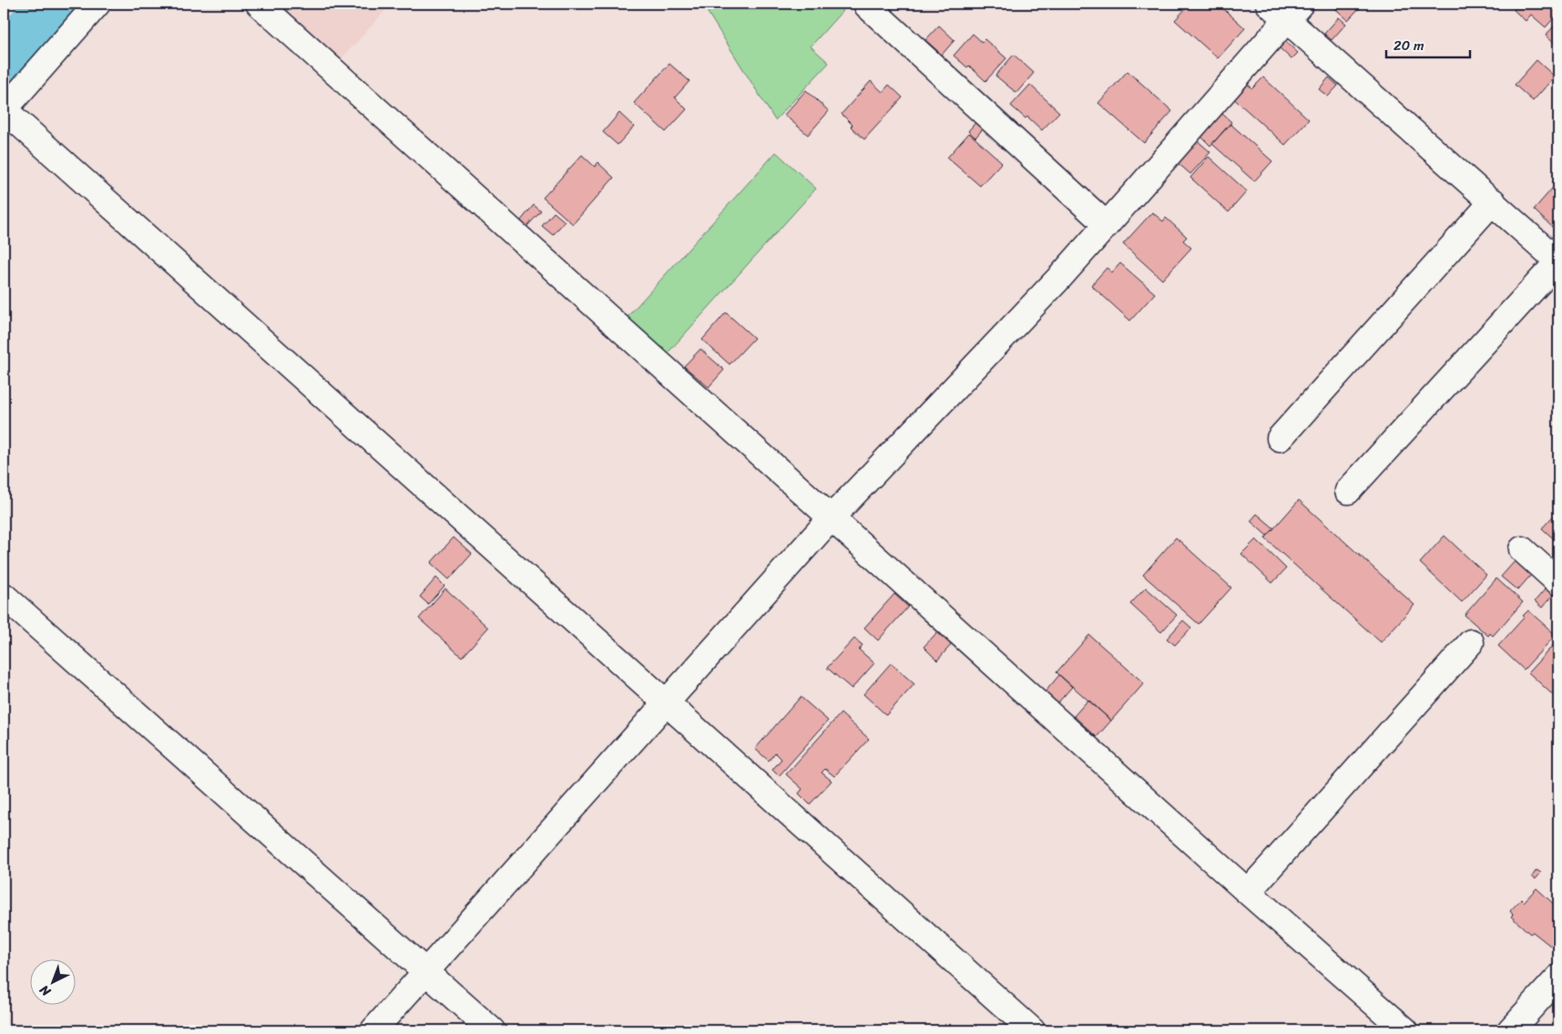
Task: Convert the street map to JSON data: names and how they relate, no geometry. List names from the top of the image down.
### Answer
{
  "scale_bar": "20 m",
  "north": "bottom left"
}
